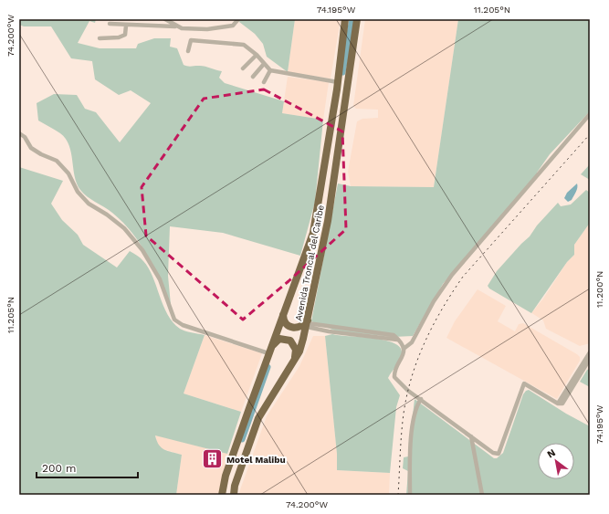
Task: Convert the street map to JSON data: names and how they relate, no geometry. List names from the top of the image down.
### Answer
{
  "streets": {
    "highway": ["Avenida Troncal del Caribe"]
  },
  "places": {
    "building": ["Motel Malibu"]
  },
  "scale_bar": "200 m",
  "north": "top left",
  "coordinates": [
    "74.195°W",
    "11.205°N",
    "74.200°W",
    "11.200°N"
  ]
}
